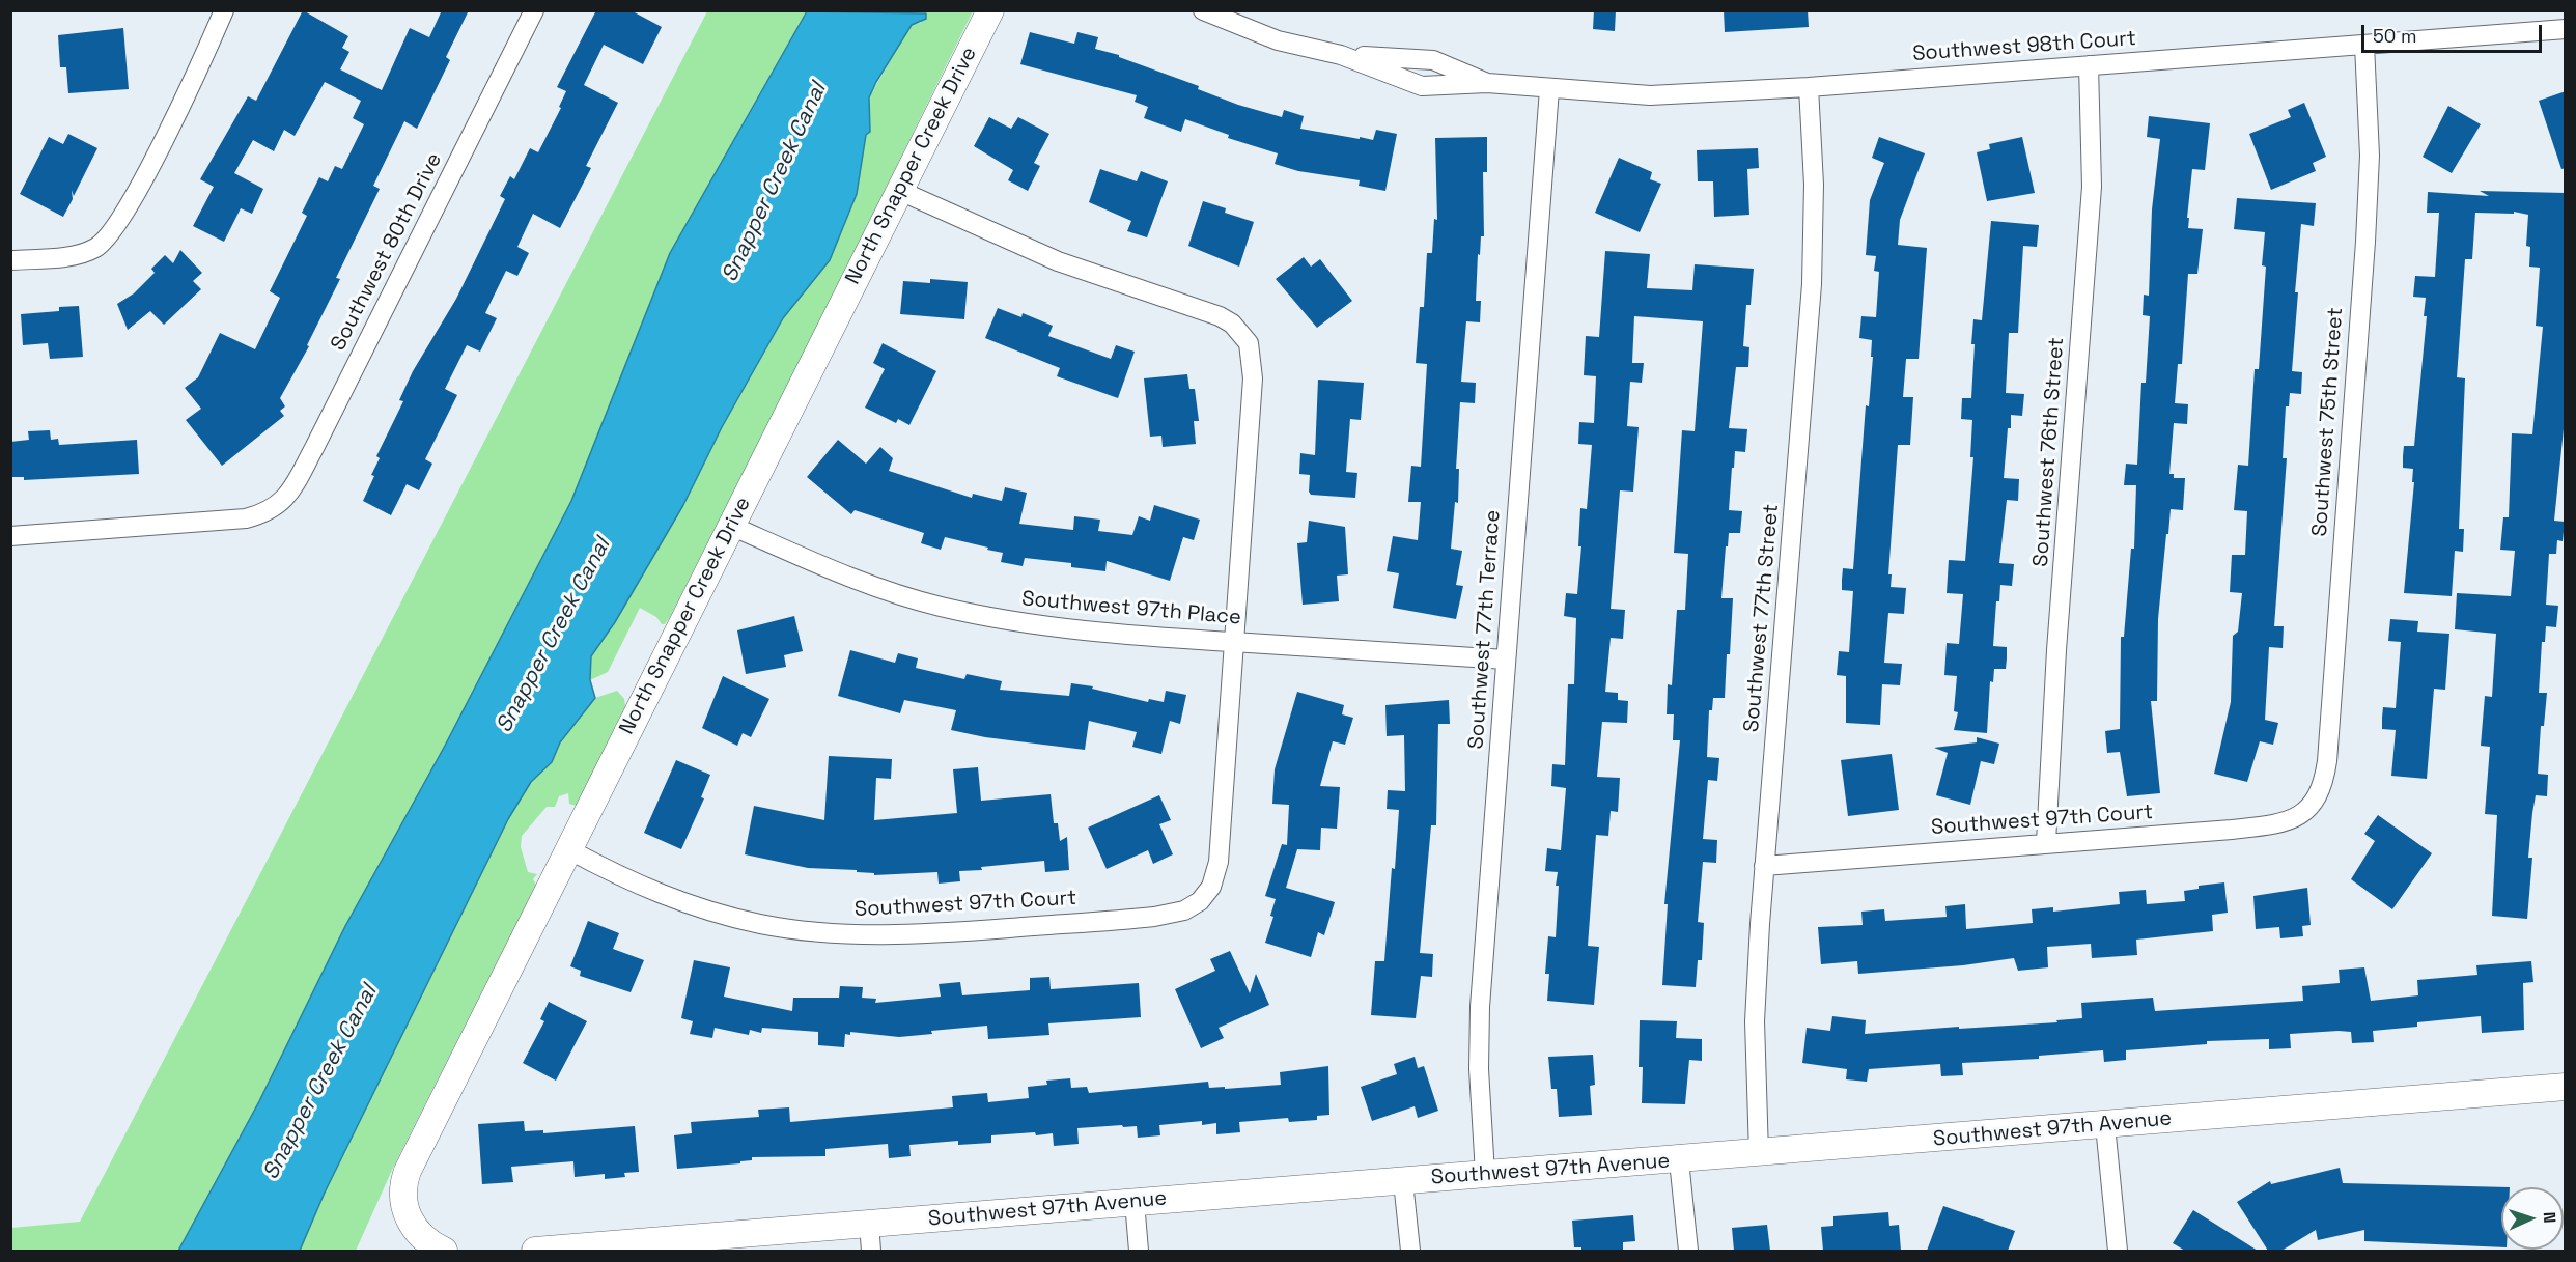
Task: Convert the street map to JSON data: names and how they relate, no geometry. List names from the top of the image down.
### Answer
{
  "streets": {
    "street": [
      "Southwest 98th Court",
      "North Snapper Creek Drive",
      "Southwest 80th Drive",
      "Southwest 75th Street",
      "Southwest 76th Street",
      "Southwest 97th Place",
      "Southwest 77th Street",
      "Southwest 77th Terrace",
      "Southwest 97th Court",
      "Southwest 97th Avenue"
    ]
  },
  "crossings": [
    ["Southwest 98th Court", "Southwest 75th Street"],
    ["Southwest 98th Court", "Southwest 76th Street"],
    ["Southwest 98th Court", "Southwest 77th Street"],
    ["Southwest 98th Court", "Southwest 77th Terrace"],
    ["North Snapper Creek Drive", "Southwest 97th Place"],
    ["North Snapper Creek Drive", "Southwest 97th Court"],
    ["Southwest 75th Street", "Southwest 97th Court"],
    ["Southwest 76th Street", "Southwest 97th Court"],
    ["Southwest 97th Place", "Southwest 77th Terrace"],
    ["Southwest 97th Place", "Southwest 97th Court"],
    ["Southwest 77th Street", "Southwest 97th Court"],
    ["Southwest 77th Street", "Southwest 97th Avenue"],
    ["Southwest 77th Terrace", "Southwest 97th Avenue"]
  ],
  "water": ["Snapper Creek Canal"],
  "scale_bar": "50 m",
  "north": "right"
}
